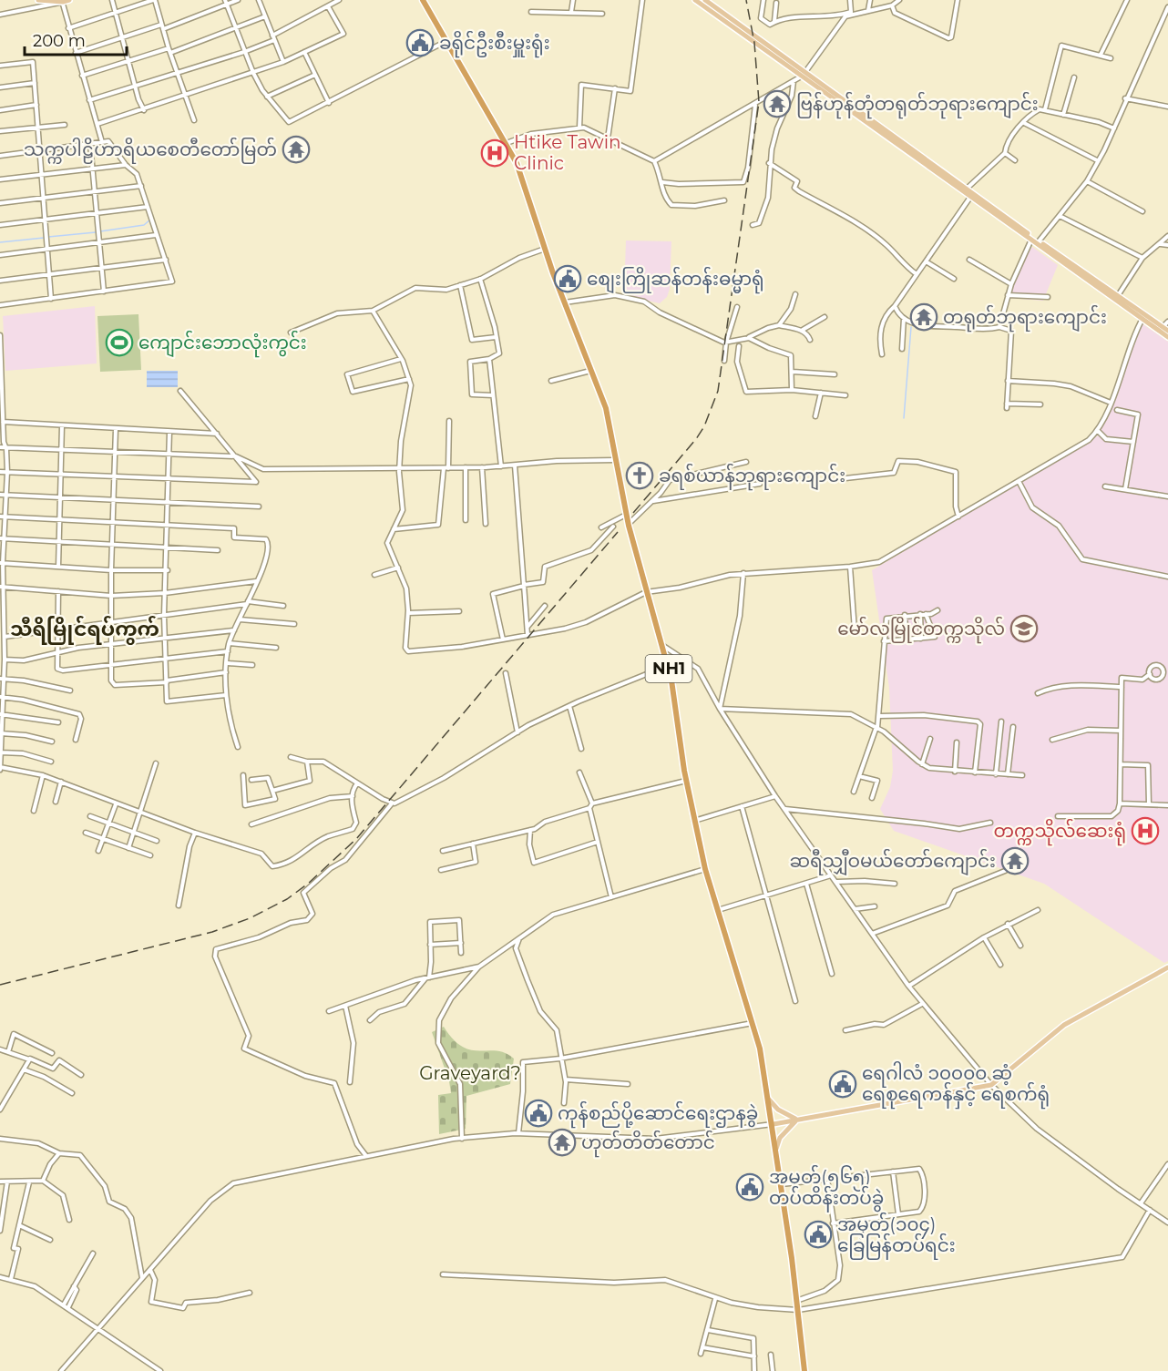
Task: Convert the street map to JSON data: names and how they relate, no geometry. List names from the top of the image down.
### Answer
{
  "streets": {
    "highway": ["NH1"]
  },
  "districts": ["သီရိမြိုင်ရပ်ကွက်"],
  "parks": ["Graveyard?"],
  "places": {
    "public building": [
      "ခရိုင်ဦးစီးမှူးရုံး",
      "စျေးကြိုဆန်တန်းဓမ္မာရုံ",
      "ရေဂါလံ ၁၀၀၀၀ ဆံ့ ရေစုရေကန်နှင့် ရေစက်ရုံ",
      "ကုန်စည်ပို့ဆောင်ရေးဌာနခွဲ",
      "အမှတ်(၅၆၅) တပ်ထိန်းတပ်ခွဲ",
      "အမှတ်(၁၀၄) ခြေမြန်တပ်ရင်း"
    ],
    "temple": [
      "ဗြန်ဟုန်တုံတရုတ်ဘုရားကျောင်း",
      "သက္ကပါဠိဟာရိယစေတီတော်မြတ်",
      "တရုတ်ဘုရားကျောင်း",
      "ဆရီသျှီဝမယ်တော်ကျောင်း",
      "ဟုတ်တိတ်တောင်"
    ],
    "hospital": ["Htike Tawin Clinic", "တက္ကသိုလ်ဆေးရုံ"],
    "sports": ["ကျောင်းဘောလုံးကွင်း"],
    "church": ["ခရစ်ယာန်ဘုရားကျောင်း"],
    "school or university": ["မော်လမြိုင်တက္ကသိုလ်"]
  },
  "scale_bar": "200 m"
}
